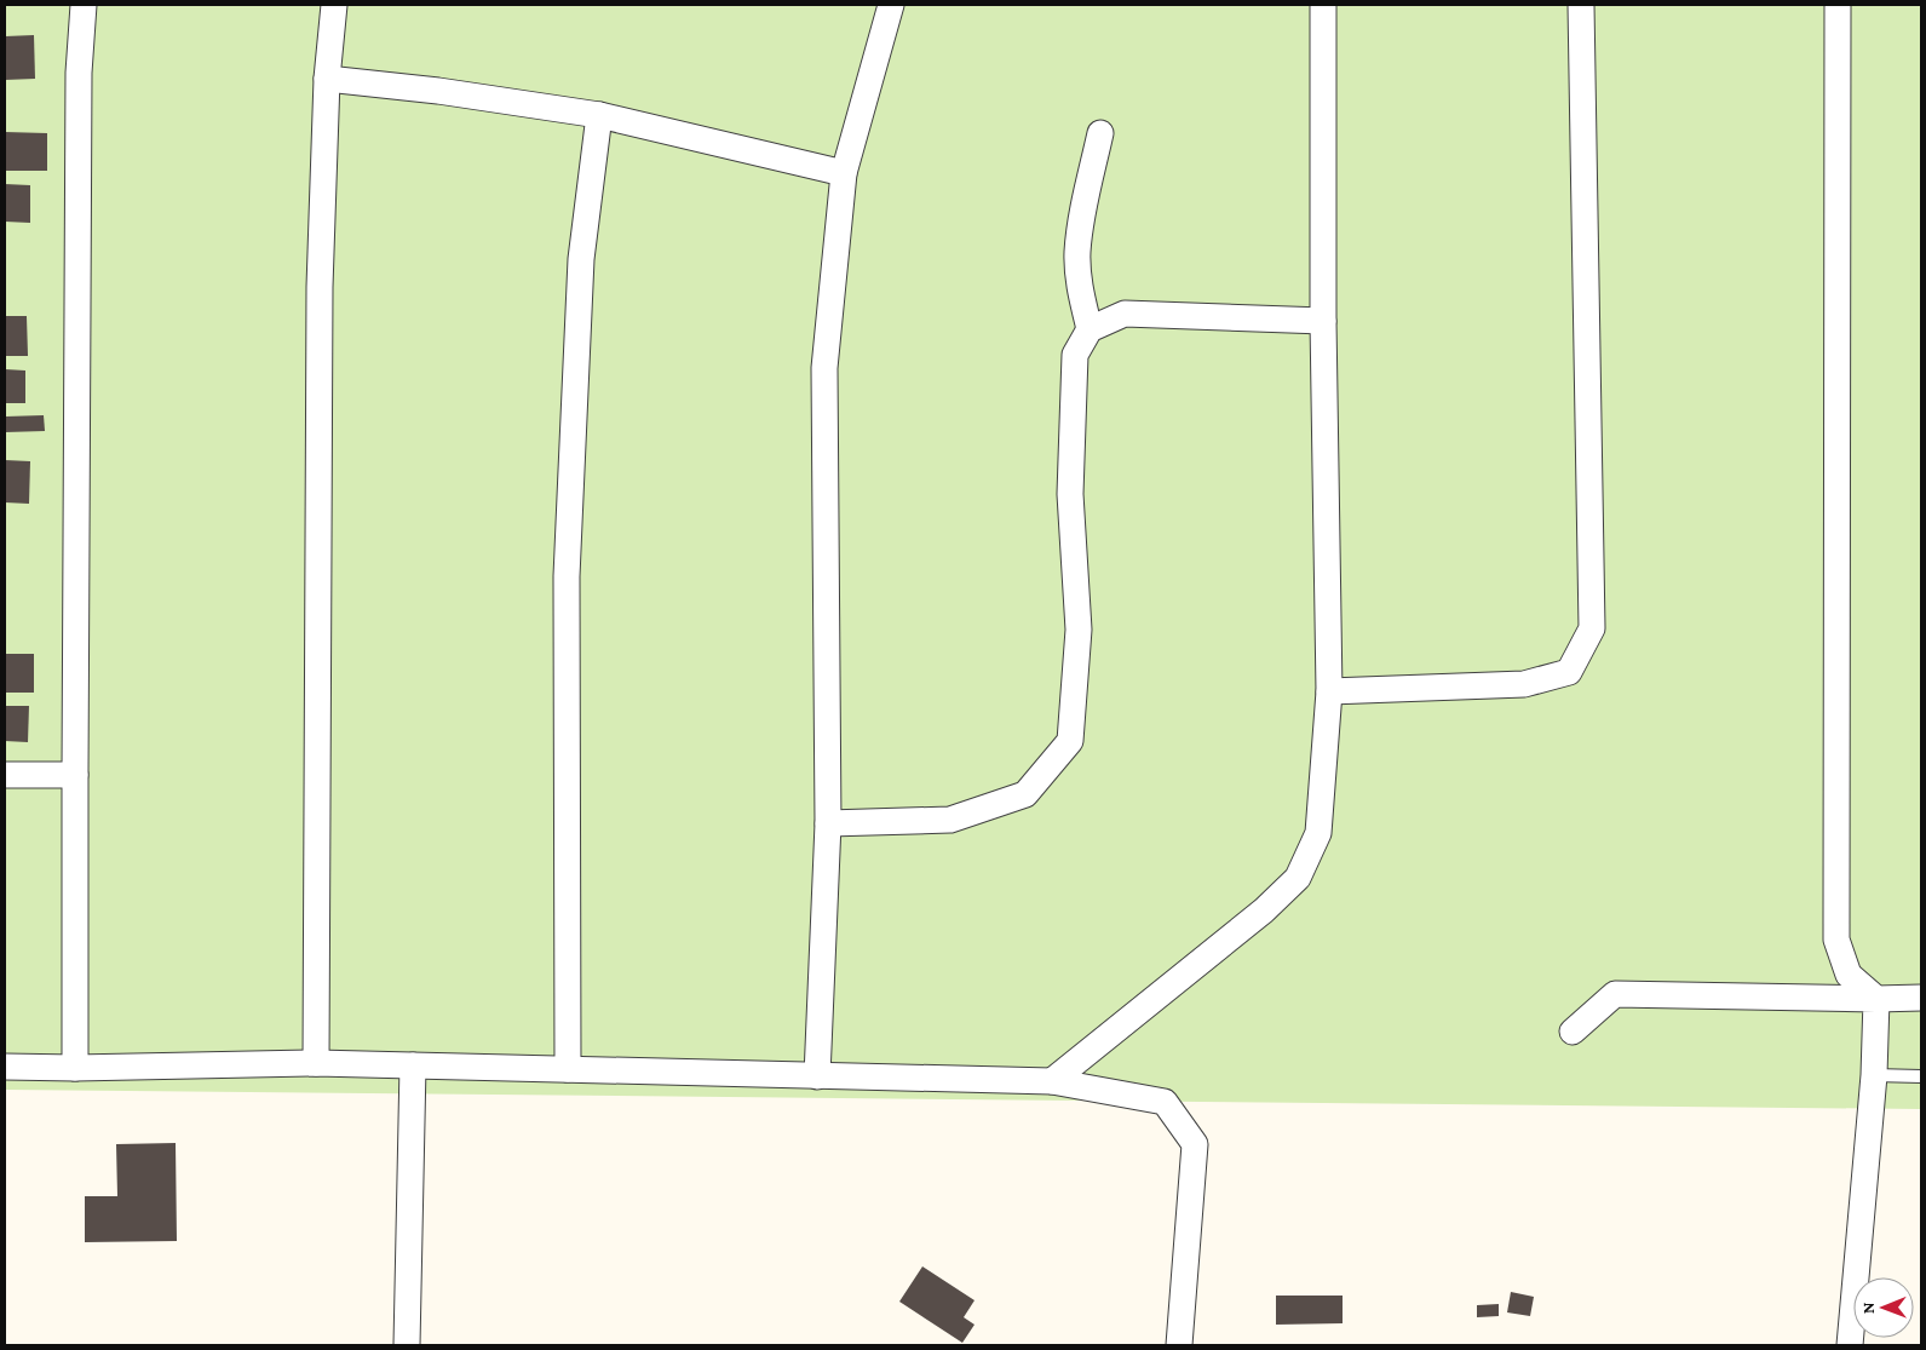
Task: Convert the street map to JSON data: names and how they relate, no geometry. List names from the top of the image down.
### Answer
{
  "north": "left"
}
